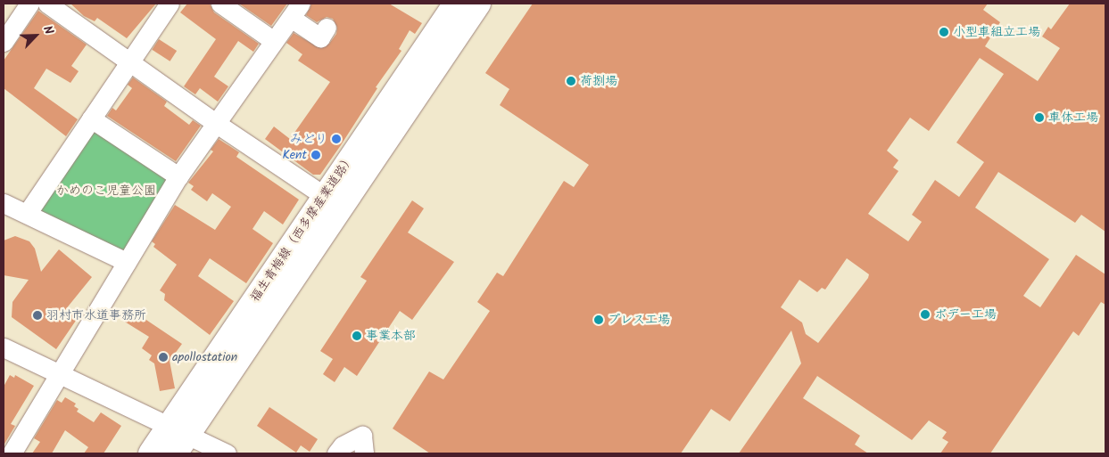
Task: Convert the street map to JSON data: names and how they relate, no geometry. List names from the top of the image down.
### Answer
{
  "streets": {
    "main road": ["福生青梅線（西多摩産業道路）"]
  },
  "parks": ["かめのこ児童公園"],
  "places": [
    "小型車組立工場",
    "荷捌場",
    "車体工場",
    "みどり",
    "Kent",
    "ボデー工場",
    "羽村市水道事務所",
    "プレス工場",
    "事業本部",
    "apollostation"
  ],
  "north": "top right"
}
